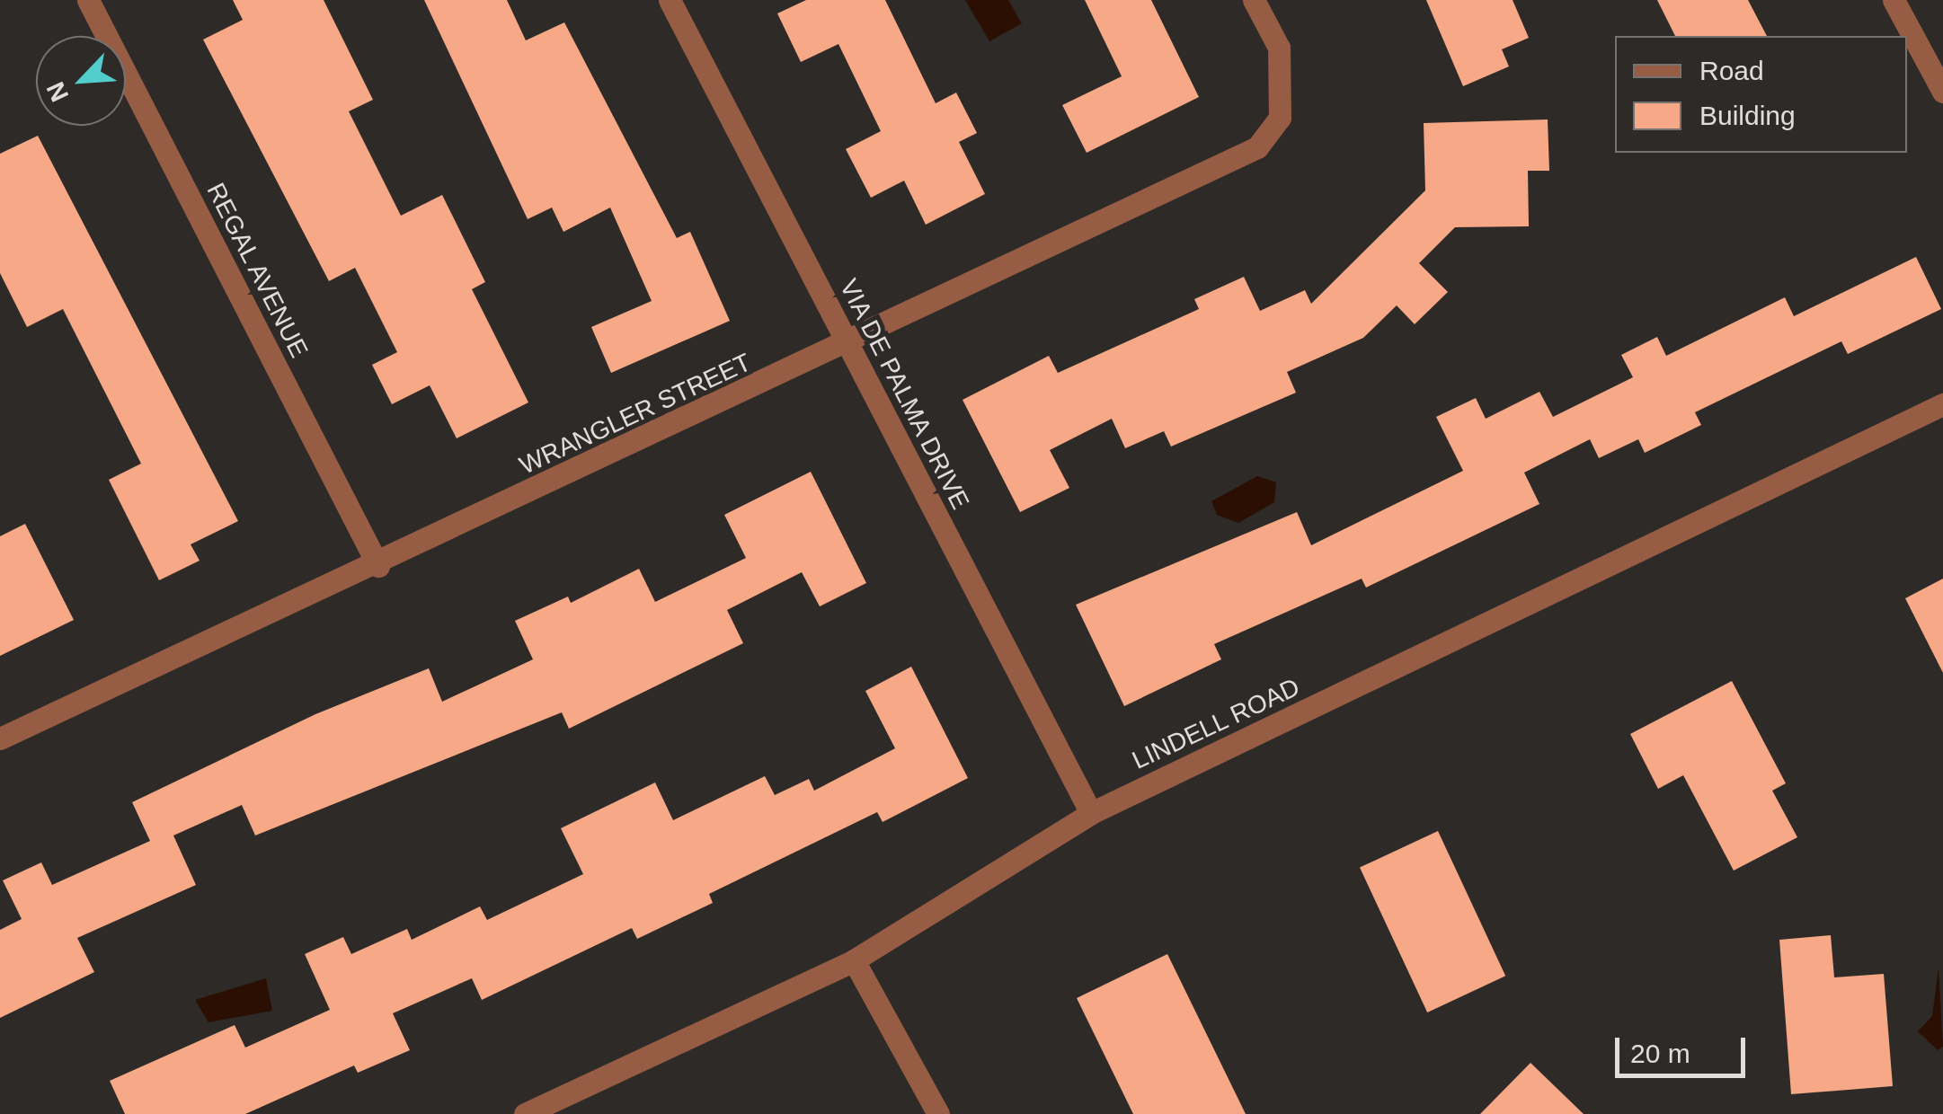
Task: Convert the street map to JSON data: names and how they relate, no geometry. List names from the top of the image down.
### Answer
{
  "streets": {
    "street": [
      "REGAL AVENUE",
      "VIA DE PALMA DRIVE",
      "WRANGLER STREET",
      "LINDELL ROAD"
    ]
  },
  "crossings": [
    ["REGAL AVENUE", "WRANGLER STREET"],
    ["VIA DE PALMA DRIVE", "WRANGLER STREET"],
    ["VIA DE PALMA DRIVE", "LINDELL ROAD"]
  ],
  "legend": ["Road", "Building"],
  "scale_bar": "20 m",
  "north": "bottom left"
}
